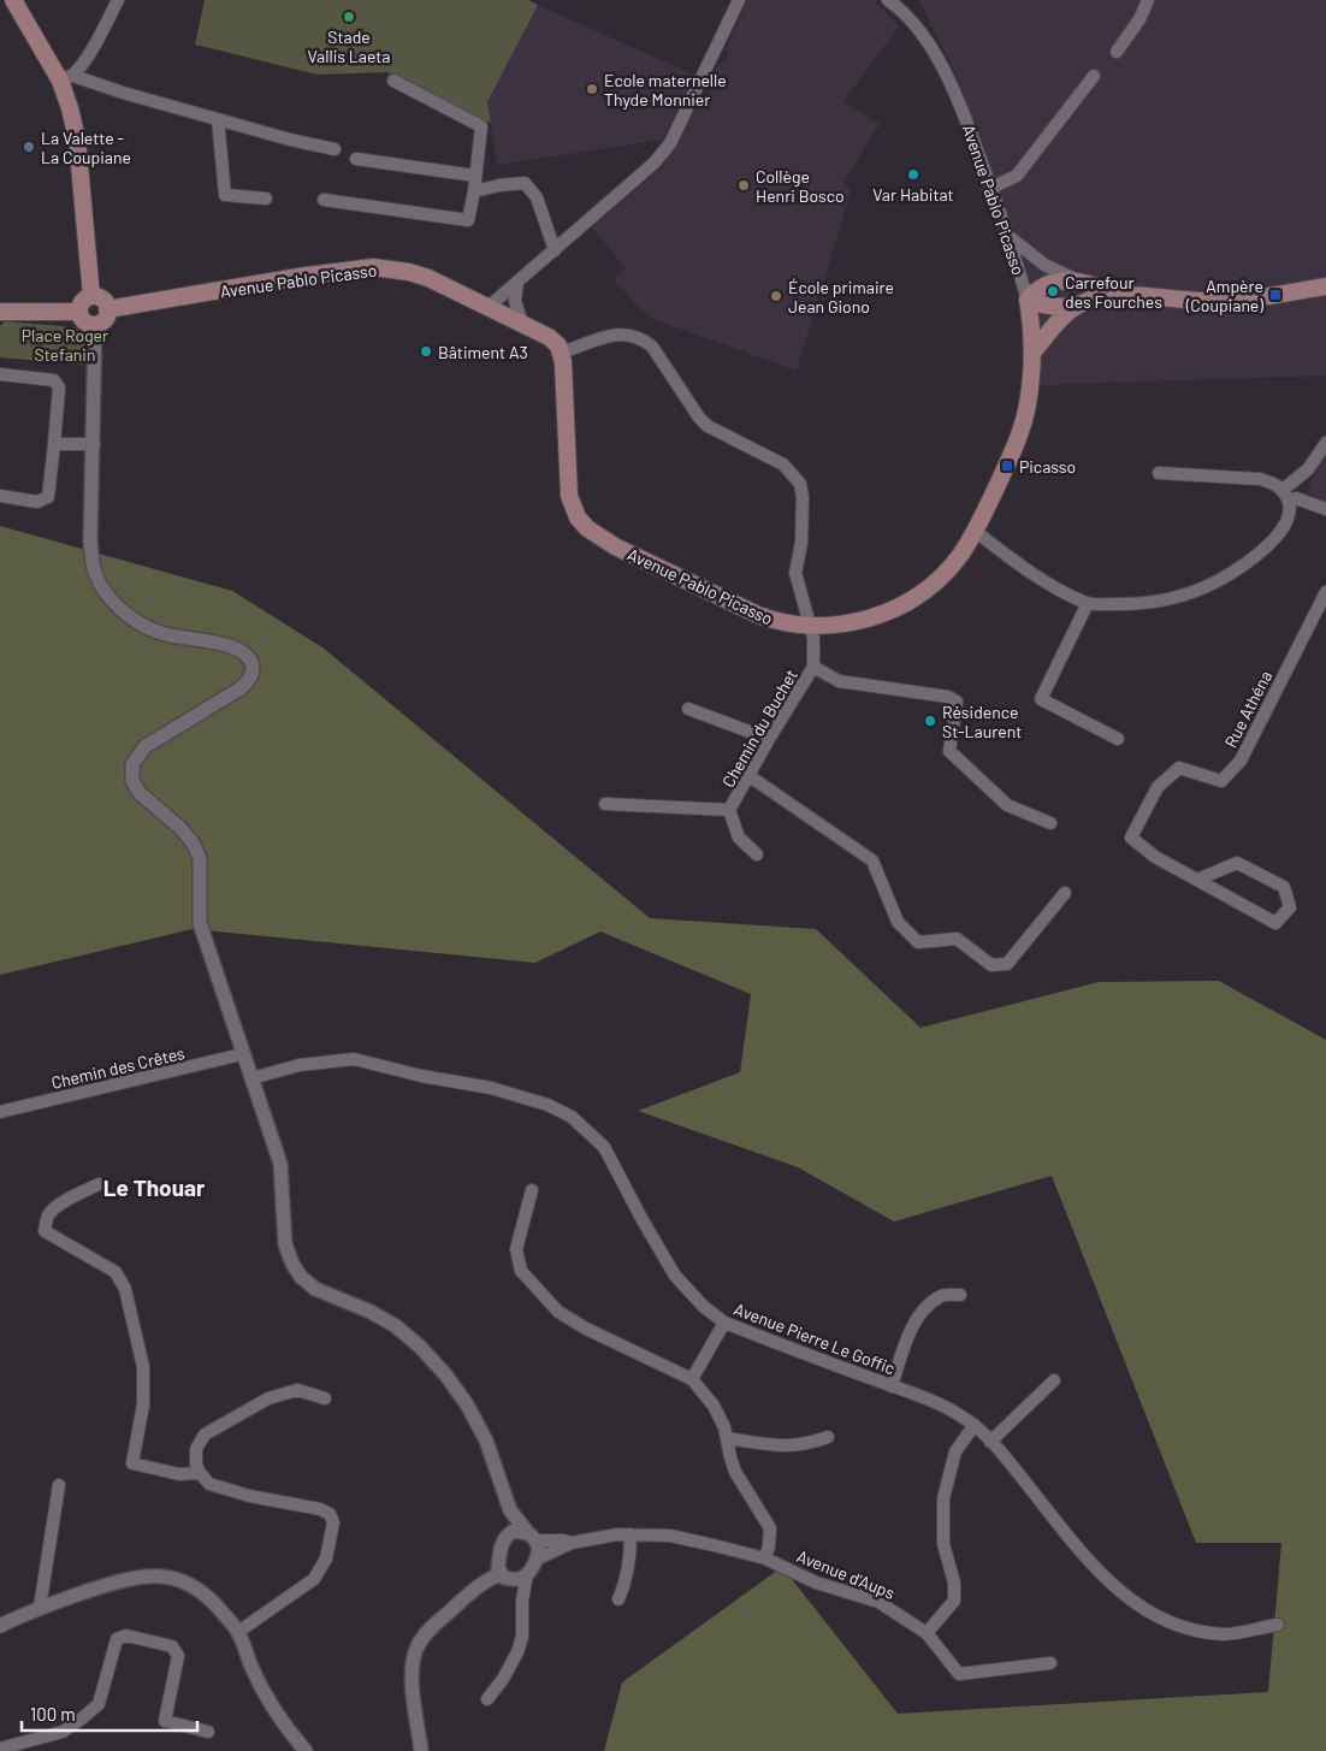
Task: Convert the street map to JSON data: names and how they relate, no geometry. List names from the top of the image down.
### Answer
{
  "streets": {
    "main road": ["Avenue Pablo Picasso"],
    "street": [
      "Rue Athéna",
      "Chemin du Buchet",
      "Chemin des Crêtes",
      "Avenue Pierre Le Goffic",
      "Avenue d'Aups"
    ]
  },
  "crossings": [
    ["Avenue Pablo Picasso", "Chemin du Buchet"]
  ],
  "districts": ["Le Thouar"],
  "parks": ["Place Roger Stefanin"],
  "places": {
    "other": [
      "Stade Vallis Laeta",
      "Ecole maternelle Thyde Monnier",
      "La Valette - La Coupiane",
      "Var Habitat",
      "Collège Henri Bosco",
      "Carrefour des Fourches",
      "École primaire Jean Giono",
      "Bâtiment A3",
      "Résidence St-Laurent"
    ],
    "transit": ["Ampère (Coupiane)", "Picasso"]
  },
  "scale_bar": "100 m"
}
